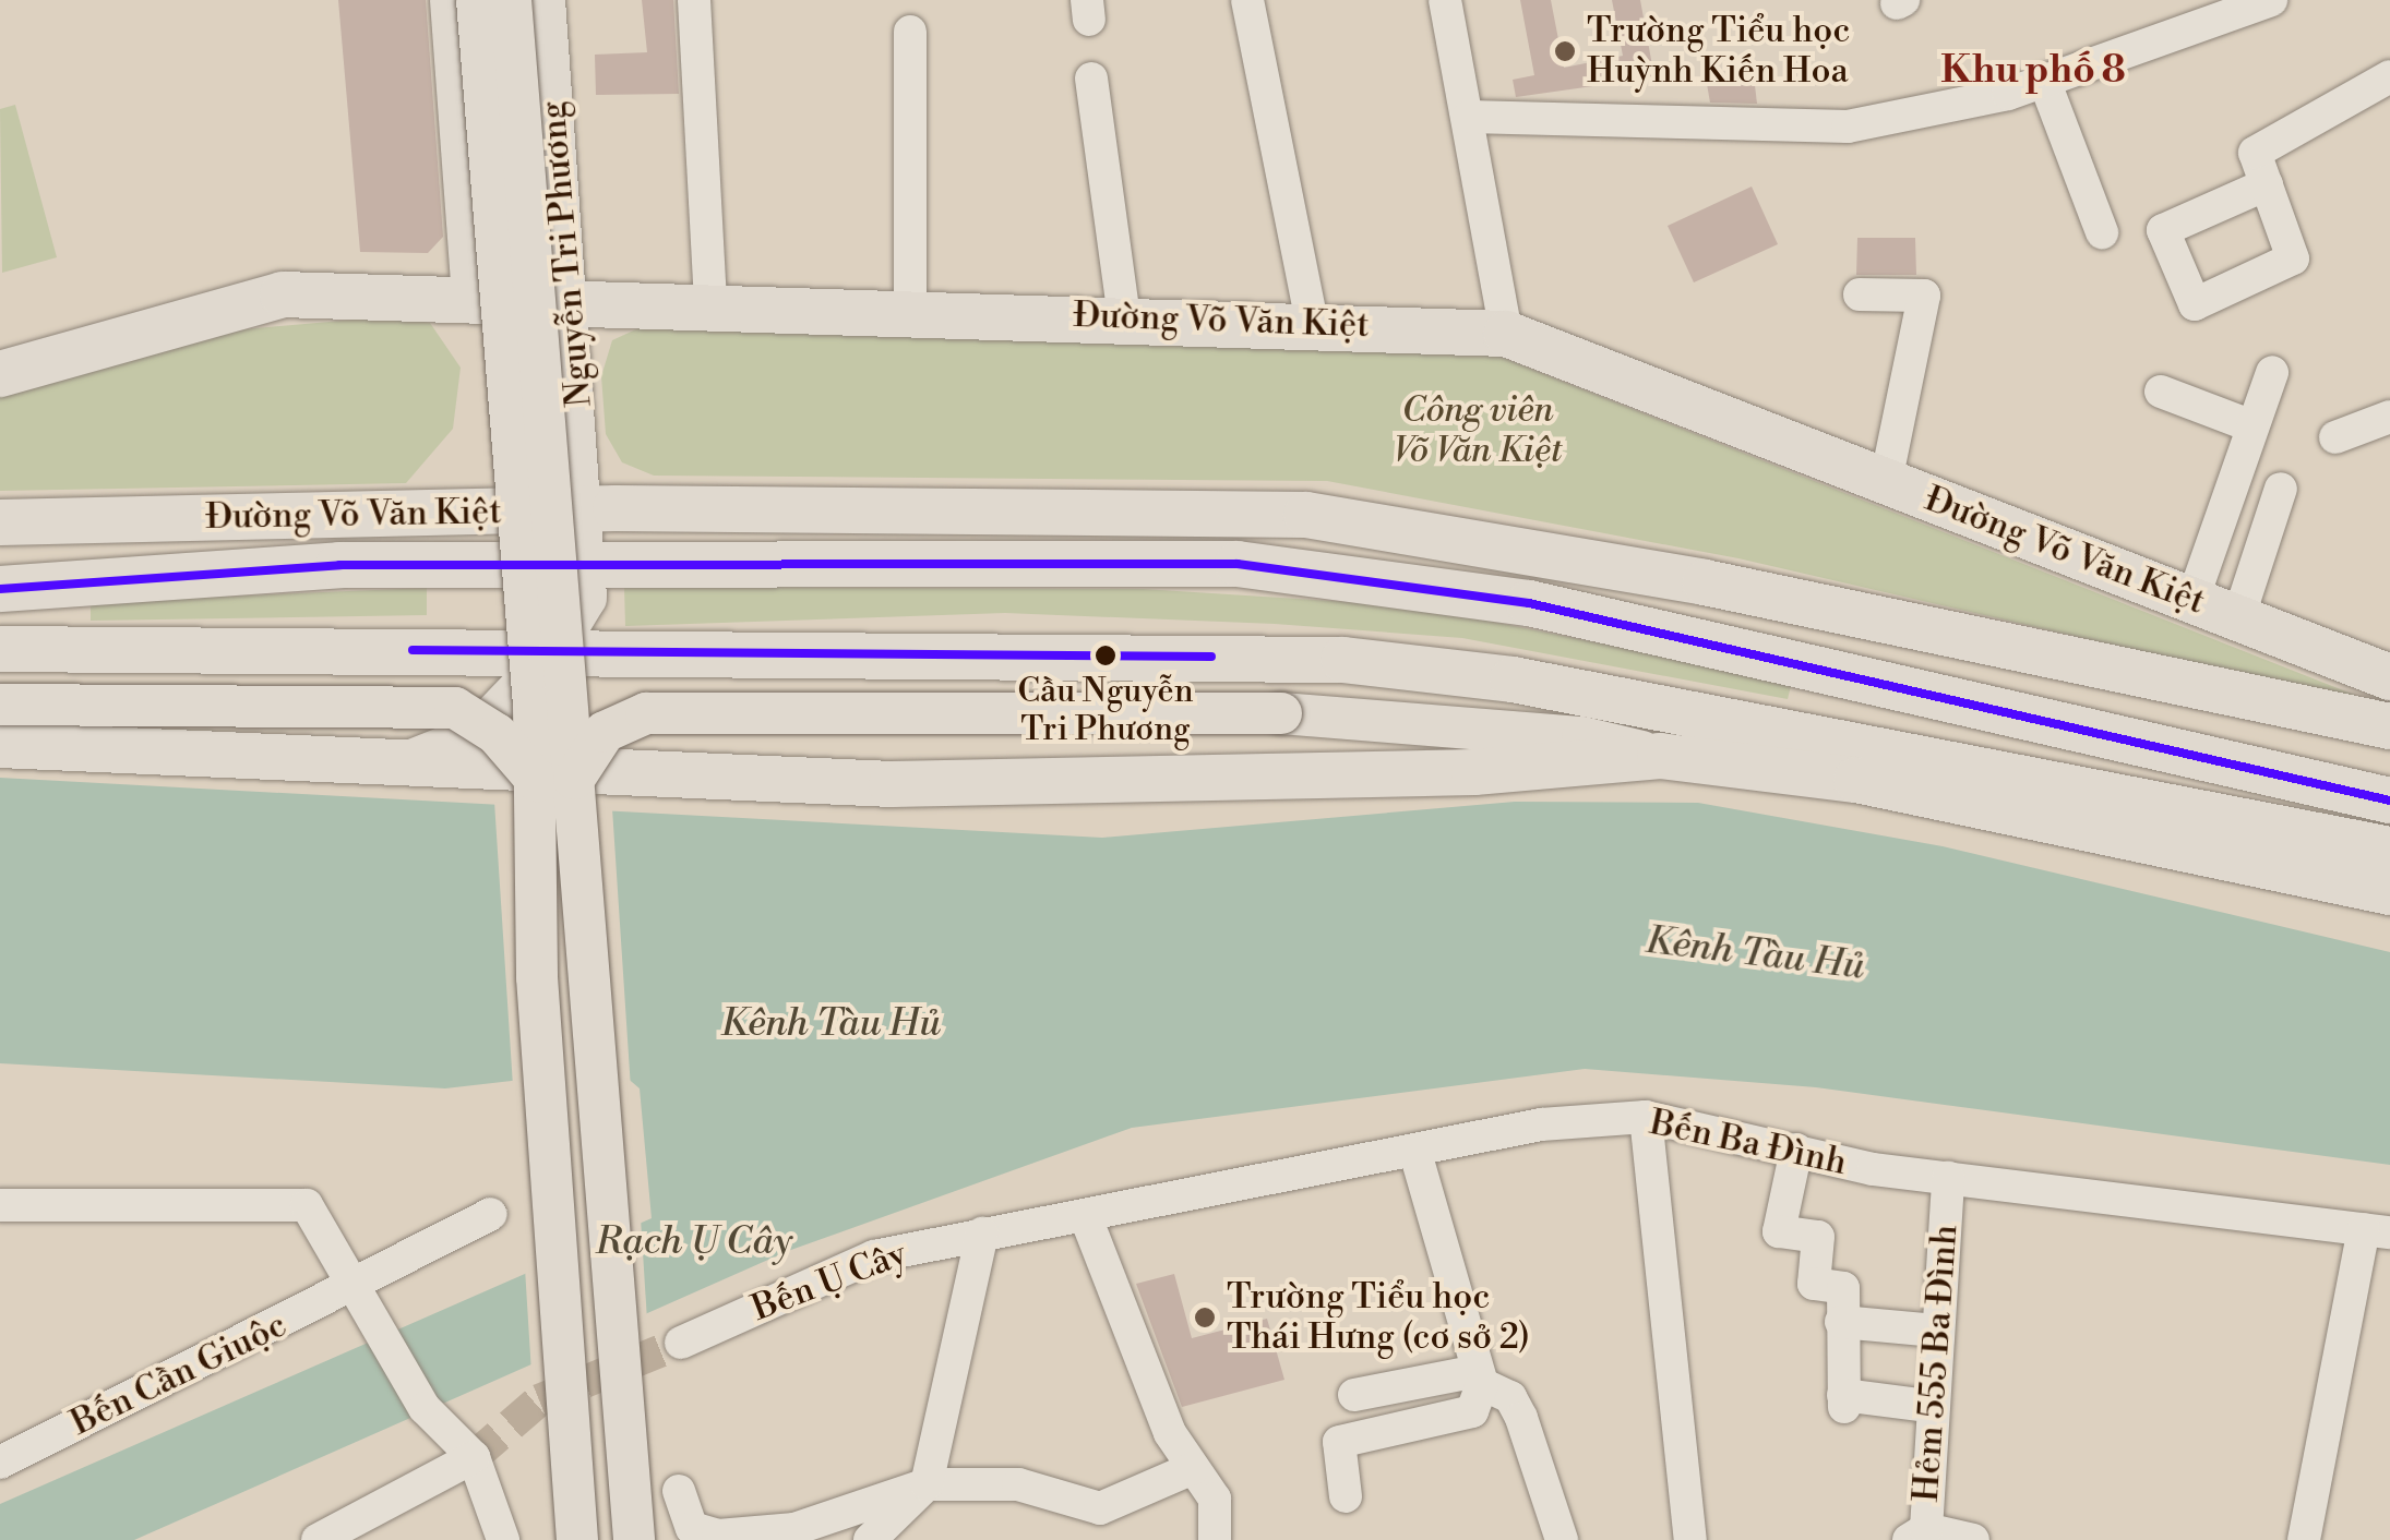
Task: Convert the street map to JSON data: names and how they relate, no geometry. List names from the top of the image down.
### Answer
{
  "streets": {
    "highway": ["Đường Võ Văn Kiệt"],
    "main road": ["Nguyễn Tri Phương"],
    "street": [
      "Bến Ba Đình",
      "Bến Ụ Cây",
      "Hẻm 555 Ba Đình",
      "Bến Cần Giuộc"
    ]
  },
  "crossings": [
    ["Nguyễn Tri Phương", "Đường Võ Văn Kiệt"],
    ["Bến Ba Đình", "Bến Ụ Cây"],
    ["Bến Ba Đình", "Hẻm 555 Ba Đình"]
  ],
  "districts": ["Khu phố 8"],
  "water": ["Kênh Tàu Hủ", "Rạch Ụ Cây"],
  "parks": ["Công viên Võ Văn Kiệt"],
  "places": ["Trường Tiểu học Huỳnh Kiến Hoa", "Cầu Nguyễn Tri Phương", "Trường Tiểu học Thái Hưng (cơ sở 2)"]
}
